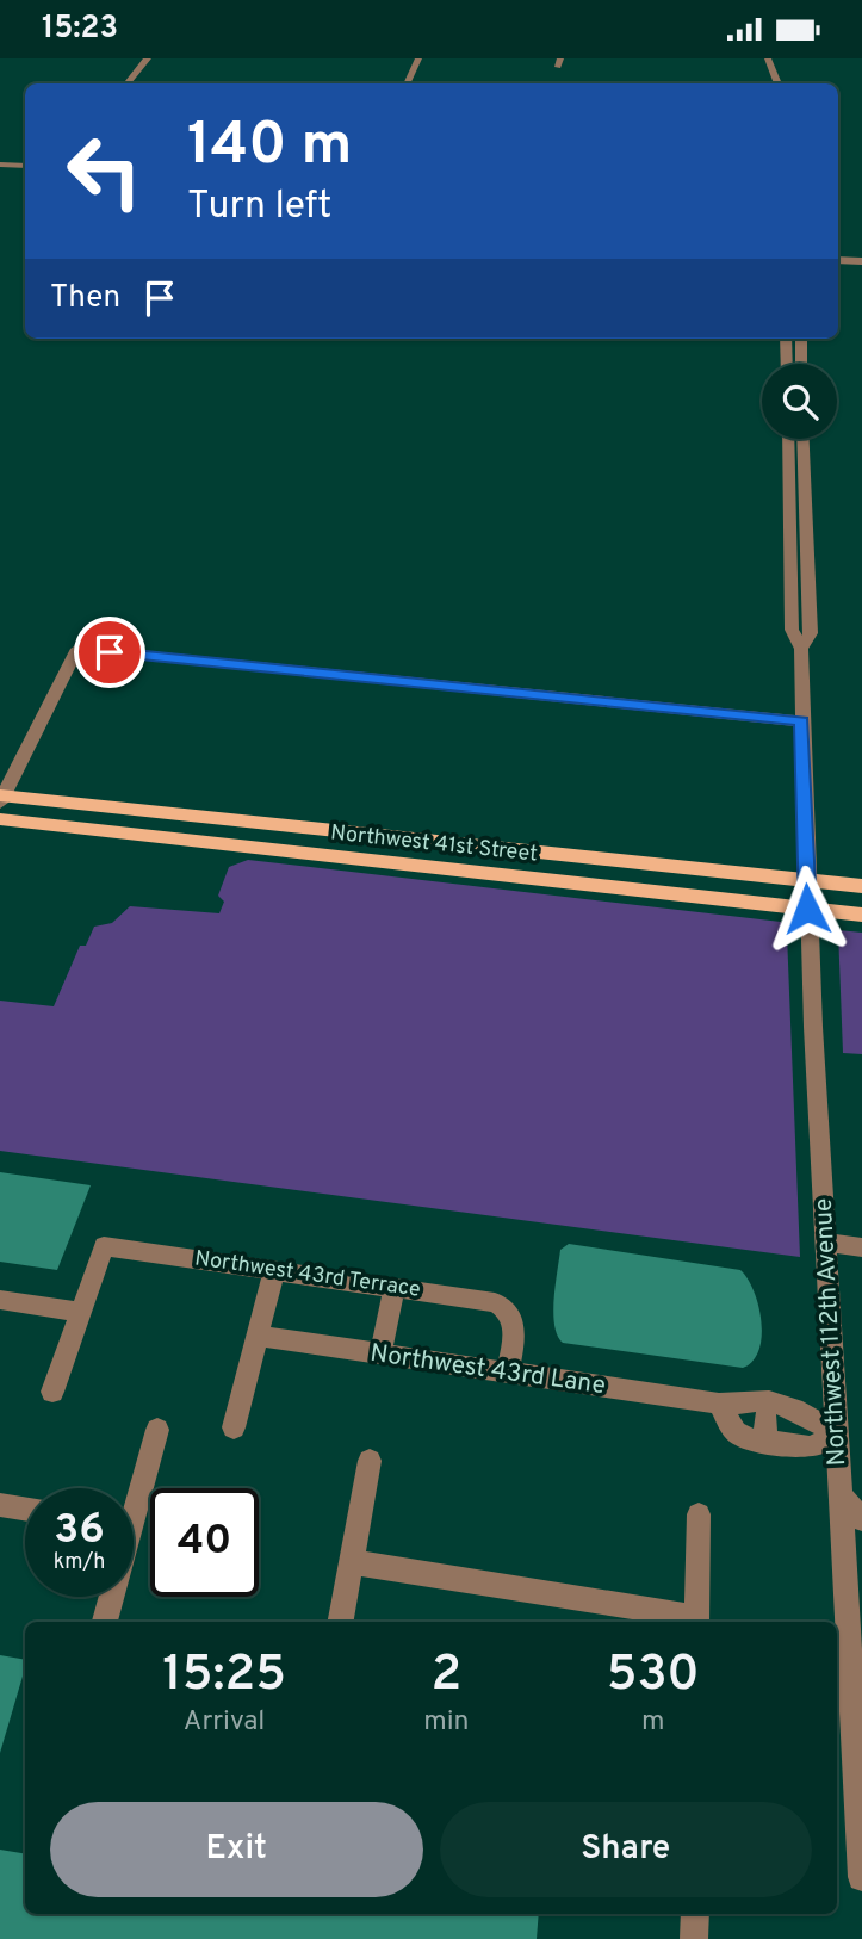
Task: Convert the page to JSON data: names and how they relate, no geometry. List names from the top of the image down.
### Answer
{
  "streets": {
    "main road": ["Northwest 41st Street"],
    "street": ["Northwest 43rd Terrace", "Northwest 112th Avenue", "Northwest 43rd Lane"]
  },
  "crossings": [
    ["Northwest 41st Street", "Northwest 112th Avenue"],
    ["Northwest 43rd Terrace", "Northwest 43rd Lane"],
    ["Northwest 112th Avenue", "Northwest 43rd Lane"]
  ],
  "page": {
    "status": "15:23",
    "turn": ["140 m", "Turn left"],
    "then": "Then",
    "speed": "36 km/h",
    "limit": "40",
    "eta": [
      "15:25",
      "Arrival",
      "2",
      "min",
      "530",
      "m"
    ],
    "buttons": ["Exit", "Share"]
  }
}
